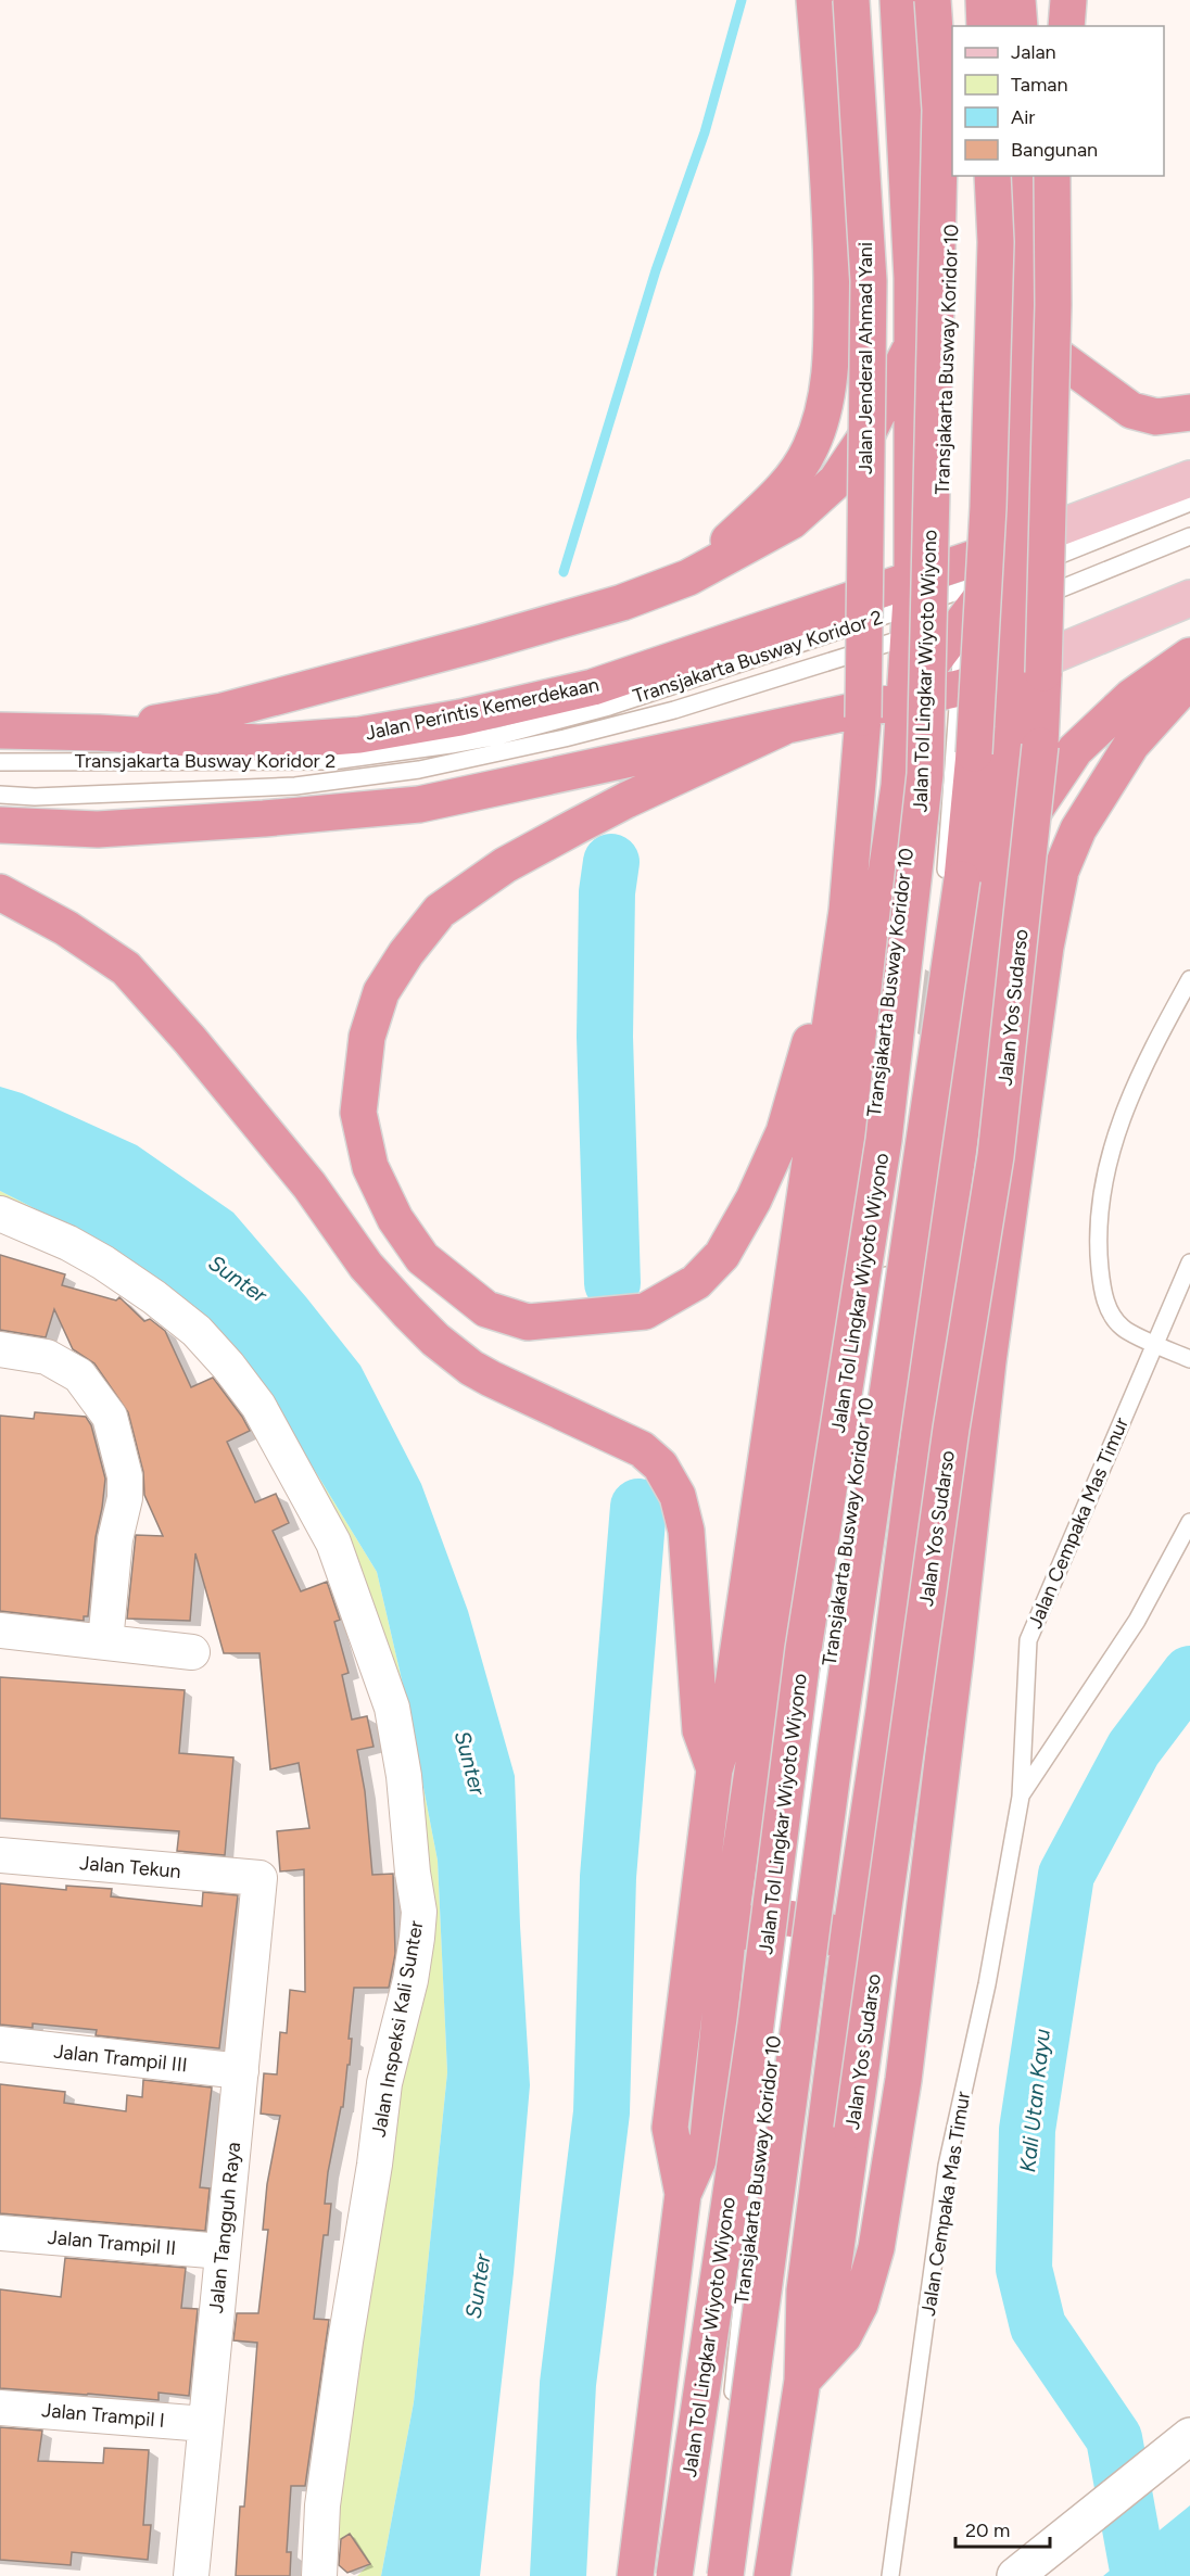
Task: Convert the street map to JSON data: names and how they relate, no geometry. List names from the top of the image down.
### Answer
{
  "streets": {
    "highway": [
      "Jalan Jenderal Ahmad Yani",
      "Jalan Tol Lingkar Wiyoto Wiyono",
      "Jalan Perintis Kemerdekaan",
      "Jalan Yos Sudarso"
    ],
    "street": [
      "Jalan Tekun",
      "Jalan Inspeksi Kali Sunter",
      "Jalan Trampil III",
      "Jalan Tangguh Raya",
      "Jalan Trampil II",
      "Jalan Trampil I"
    ],
    "lane": ["Transjakarta Busway Koridor 10", "Transjakarta Busway Koridor 2", "Jalan Cempaka Mas Timur"]
  },
  "crossings": [
    ["Transjakarta Busway Koridor 10", "Transjakarta Busway Koridor 2"],
    ["Transjakarta Busway Koridor 10", "Jalan Perintis Kemerdekaan"],
    ["Transjakarta Busway Koridor 2", "Jalan Perintis Kemerdekaan"],
    ["Jalan Tekun", "Jalan Tangguh Raya"],
    ["Jalan Trampil III", "Jalan Tangguh Raya"],
    ["Jalan Tangguh Raya", "Jalan Trampil II"],
    ["Jalan Tangguh Raya", "Jalan Trampil I"]
  ],
  "water": ["Sunter", "Kali Utan Kayu"],
  "legend": [
    "Jalan",
    "Taman",
    "Air",
    "Bangunan"
  ],
  "scale_bar": "20 m"
}
